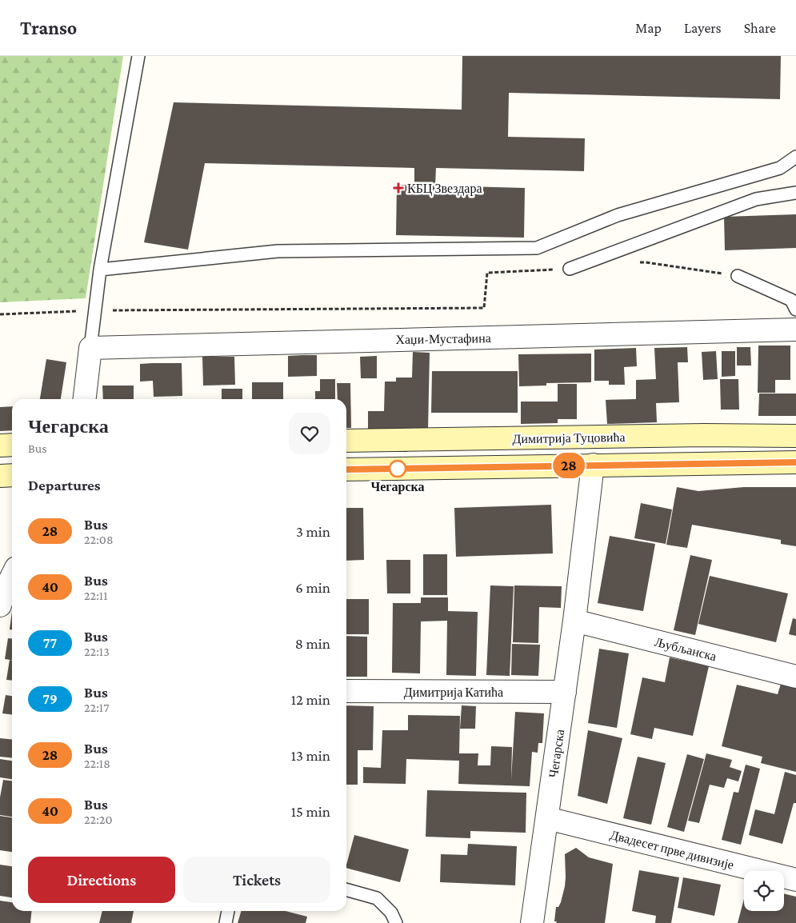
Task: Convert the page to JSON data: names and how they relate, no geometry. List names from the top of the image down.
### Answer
{
  "streets": {
    "main road": ["Димитрија Туцовића"],
    "street": [
      "Хаџи-Мустафина",
      "Љубљанска",
      "Димитрија Катића",
      "Чегарска",
      "Двадесет прве дивизије"
    ]
  },
  "crossings": [
    ["Љубљанска", "Чегарска"],
    ["Димитрија Катића", "Чегарска"],
    ["Чегарска", "Двадесет прве дивизије"]
  ],
  "places": {
    "health": ["КБЦ Звездара"],
    "other": ["Чегарска"]
  },
  "lines": ["bus line 28"],
  "page": {
    "header": "Transo",
    "nav": ["Map", "Layers", "Share"],
    "on_map": "28",
    "heading": [
      ["Чегарска", "Bus"],
      "Departures"
    ],
    "list": [
      {
        "mark": "28",
        "name": "Bus",
        "note": "22:08",
        "value": "3 min"
      },
      {
        "mark": "40",
        "name": "Bus",
        "note": "22:11",
        "value": "6 min"
      },
      {
        "mark": "77",
        "name": "Bus",
        "note": "22:13",
        "value": "8 min"
      },
      {
        "mark": "79",
        "name": "Bus",
        "note": "22:17",
        "value": "12 min"
      },
      {
        "mark": "28",
        "name": "Bus",
        "note": "22:18",
        "value": "13 min"
      },
      {
        "mark": "40",
        "name": "Bus",
        "note": "22:20",
        "value": "15 min"
      }
    ],
    "buttons": ["Directions", "Tickets"]
  }
}
